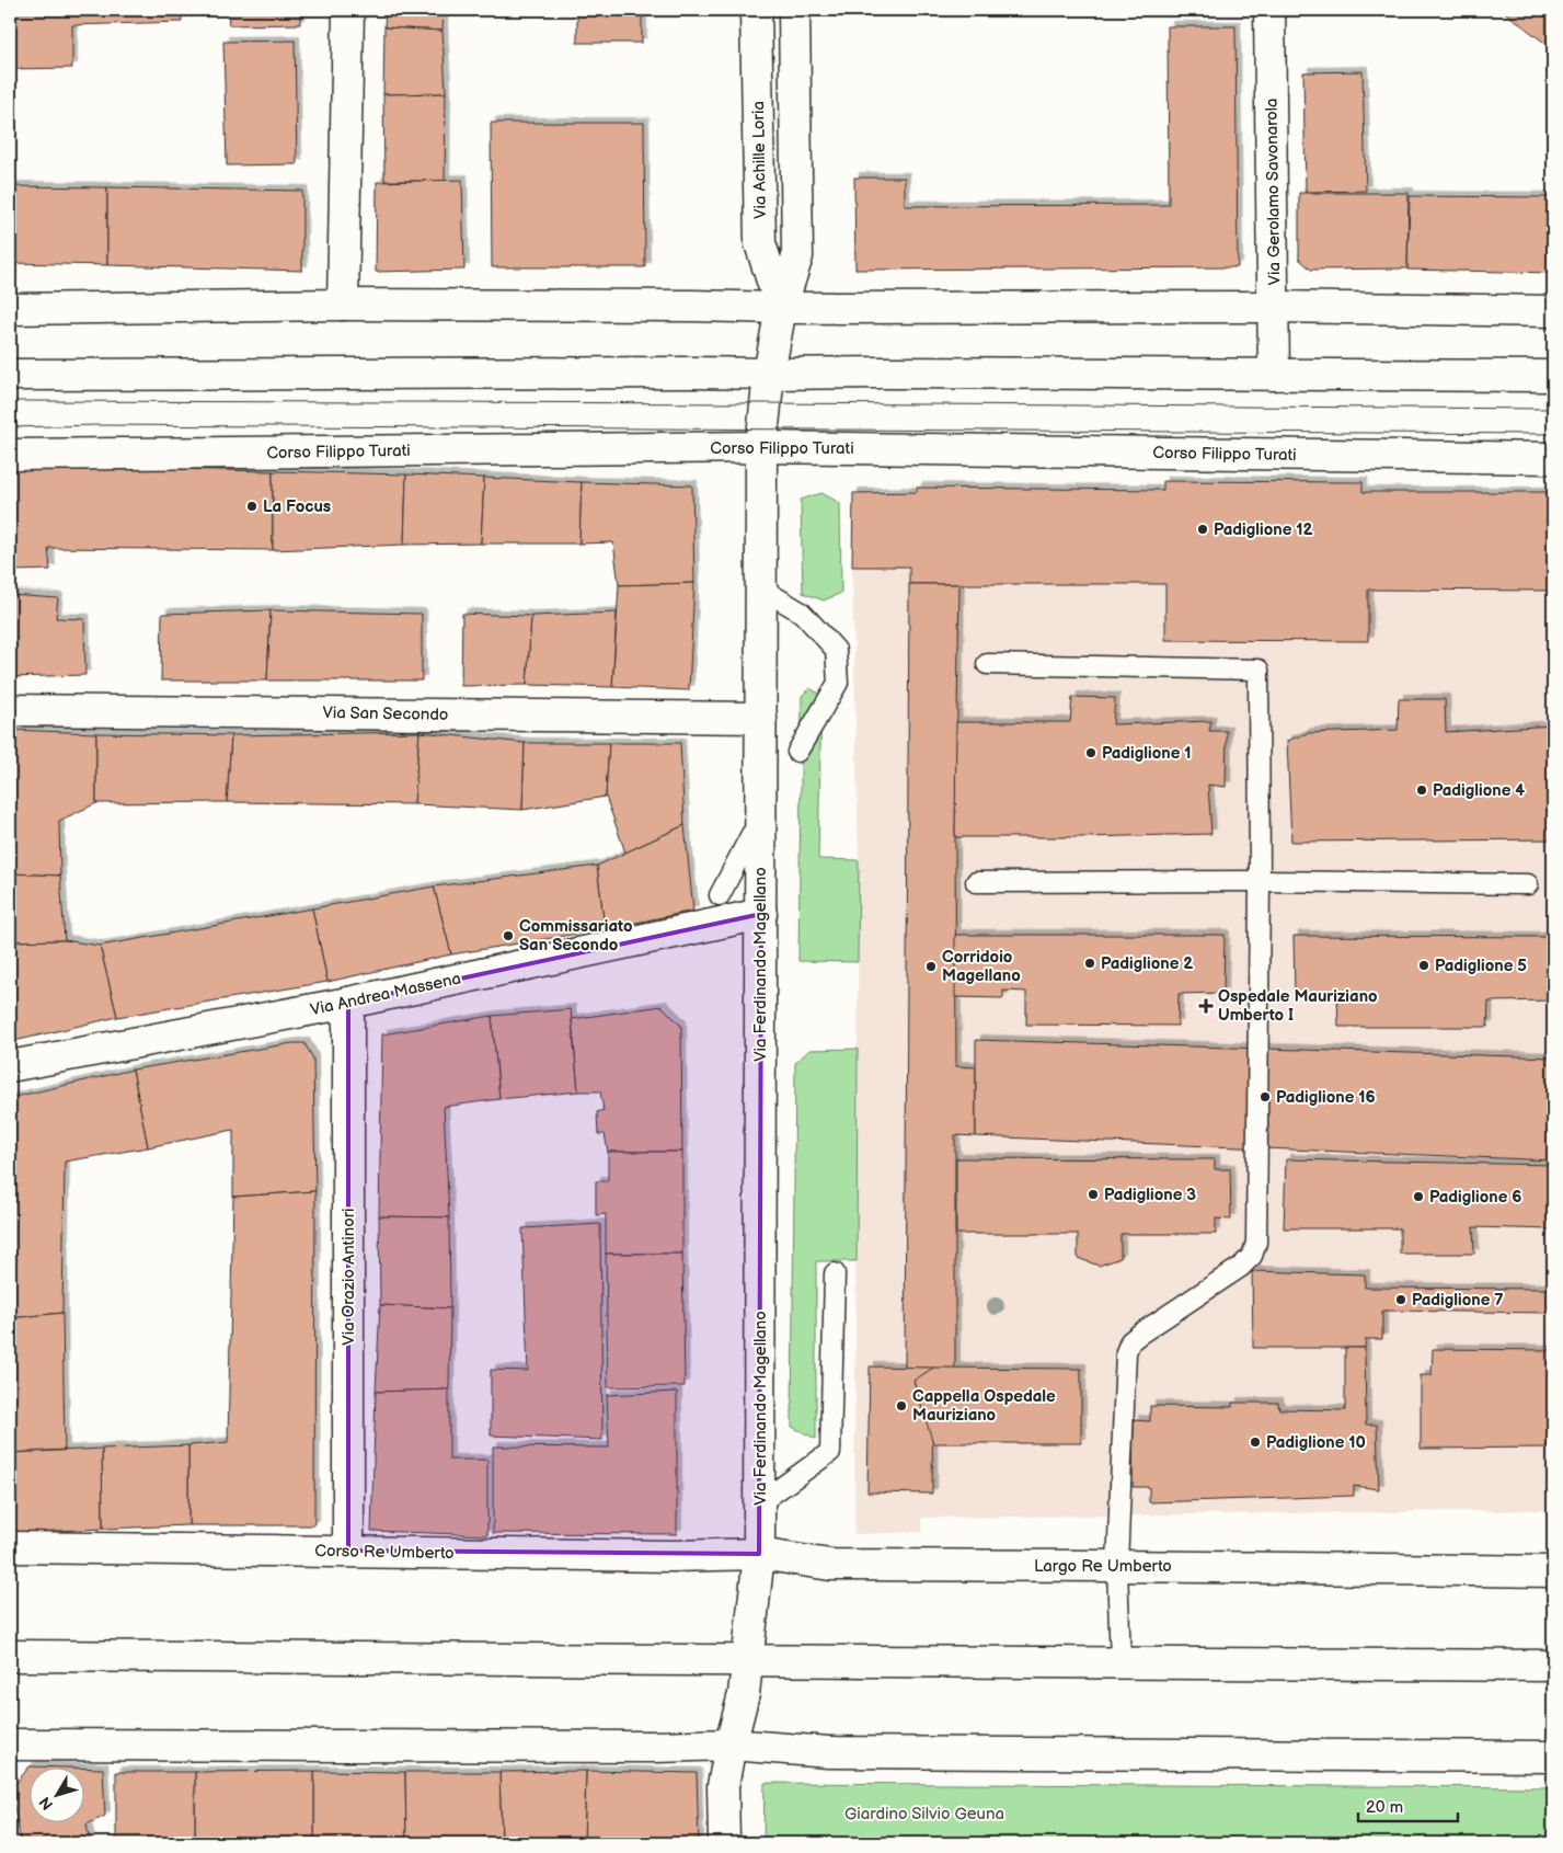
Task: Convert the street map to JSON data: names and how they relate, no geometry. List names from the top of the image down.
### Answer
{
  "streets": {
    "street": [
      "Via Achille Loria",
      "Via Gerolamo Savonarola",
      "Corso Filippo Turati",
      "Via San Secondo",
      "Via Ferdinando Magellano",
      "Via Andrea Massena",
      "Via Orazio Antinori",
      "Corso Re Umberto",
      "Largo Re Umberto"
    ]
  },
  "crossings": [
    ["Via Achille Loria", "Via Ferdinando Magellano"],
    ["Corso Filippo Turati", "Via Ferdinando Magellano"],
    ["Via San Secondo", "Via Ferdinando Magellano"],
    ["Via Ferdinando Magellano", "Via Andrea Massena"],
    ["Via Ferdinando Magellano", "Corso Re Umberto"],
    ["Via Ferdinando Magellano", "Largo Re Umberto"],
    ["Via Andrea Massena", "Via Orazio Antinori"],
    ["Via Orazio Antinori", "Corso Re Umberto"],
    ["Corso Re Umberto", "Largo Re Umberto"]
  ],
  "parks": ["Giardino Silvio Geuna"],
  "places": {
    "other": [
      "La Focus",
      "Padiglione 12",
      "Padiglione 1",
      "Padiglione 4",
      "Commissariato San Secondo",
      "Padiglione 2",
      "Padiglione 5",
      "Corridoio Magellano",
      "Padiglione 16",
      "Padiglione 3",
      "Padiglione 6",
      "Padiglione 7",
      "Cappella Ospedale Mauriziano",
      "Padiglione 10"
    ],
    "health": ["Ospedale Mauriziano Umberto I"]
  },
  "scale_bar": "20 m",
  "north": "bottom left"
}
